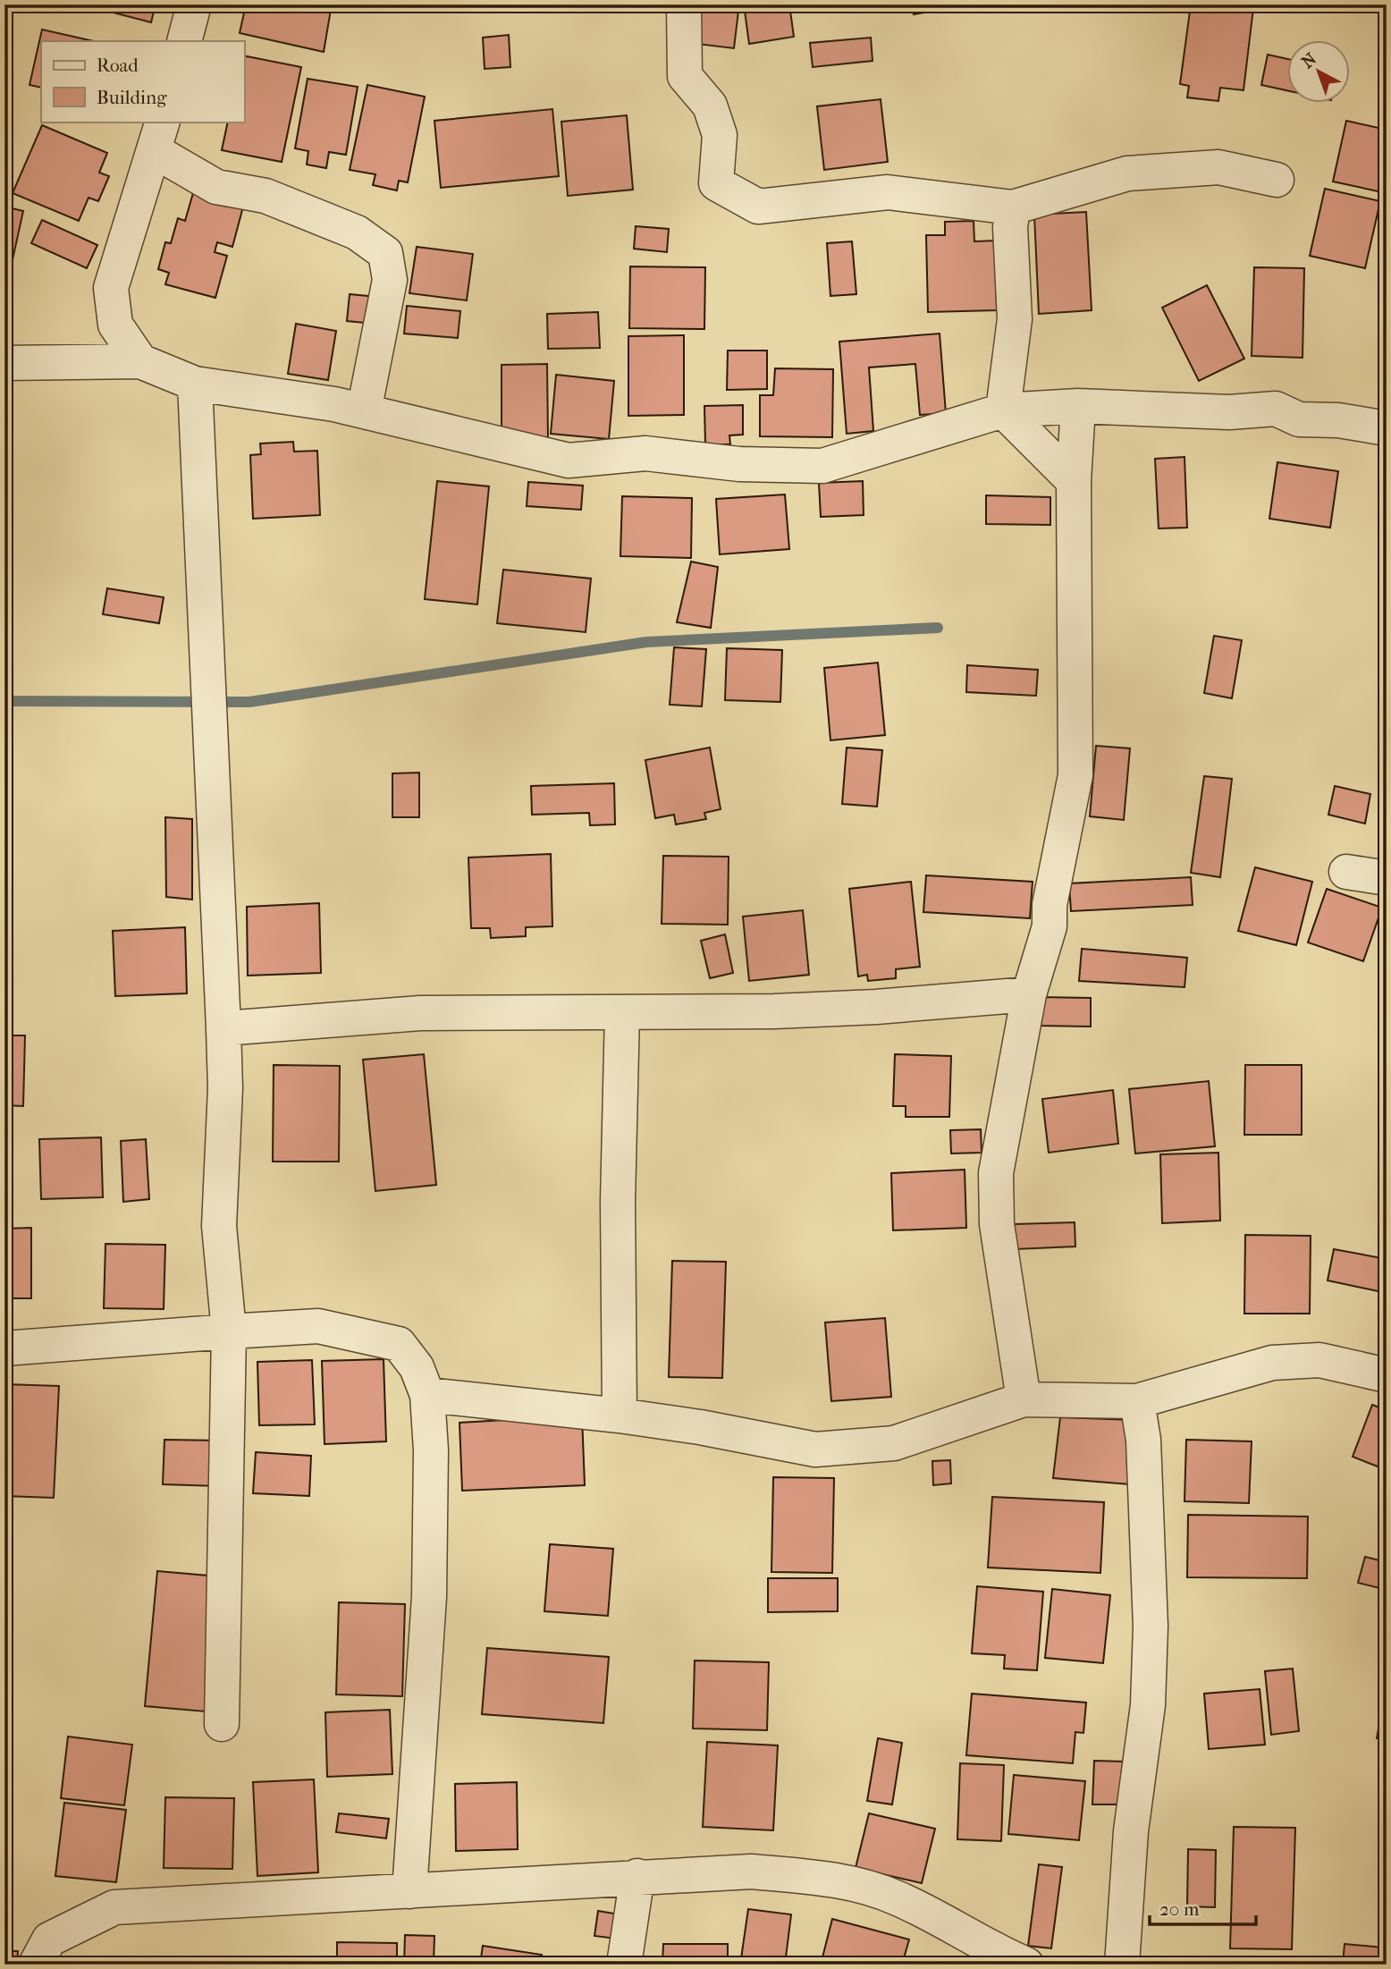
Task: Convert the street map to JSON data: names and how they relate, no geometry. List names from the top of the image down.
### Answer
{
  "legend": ["Road", "Building"],
  "scale_bar": "20 m",
  "north": "top left"
}
